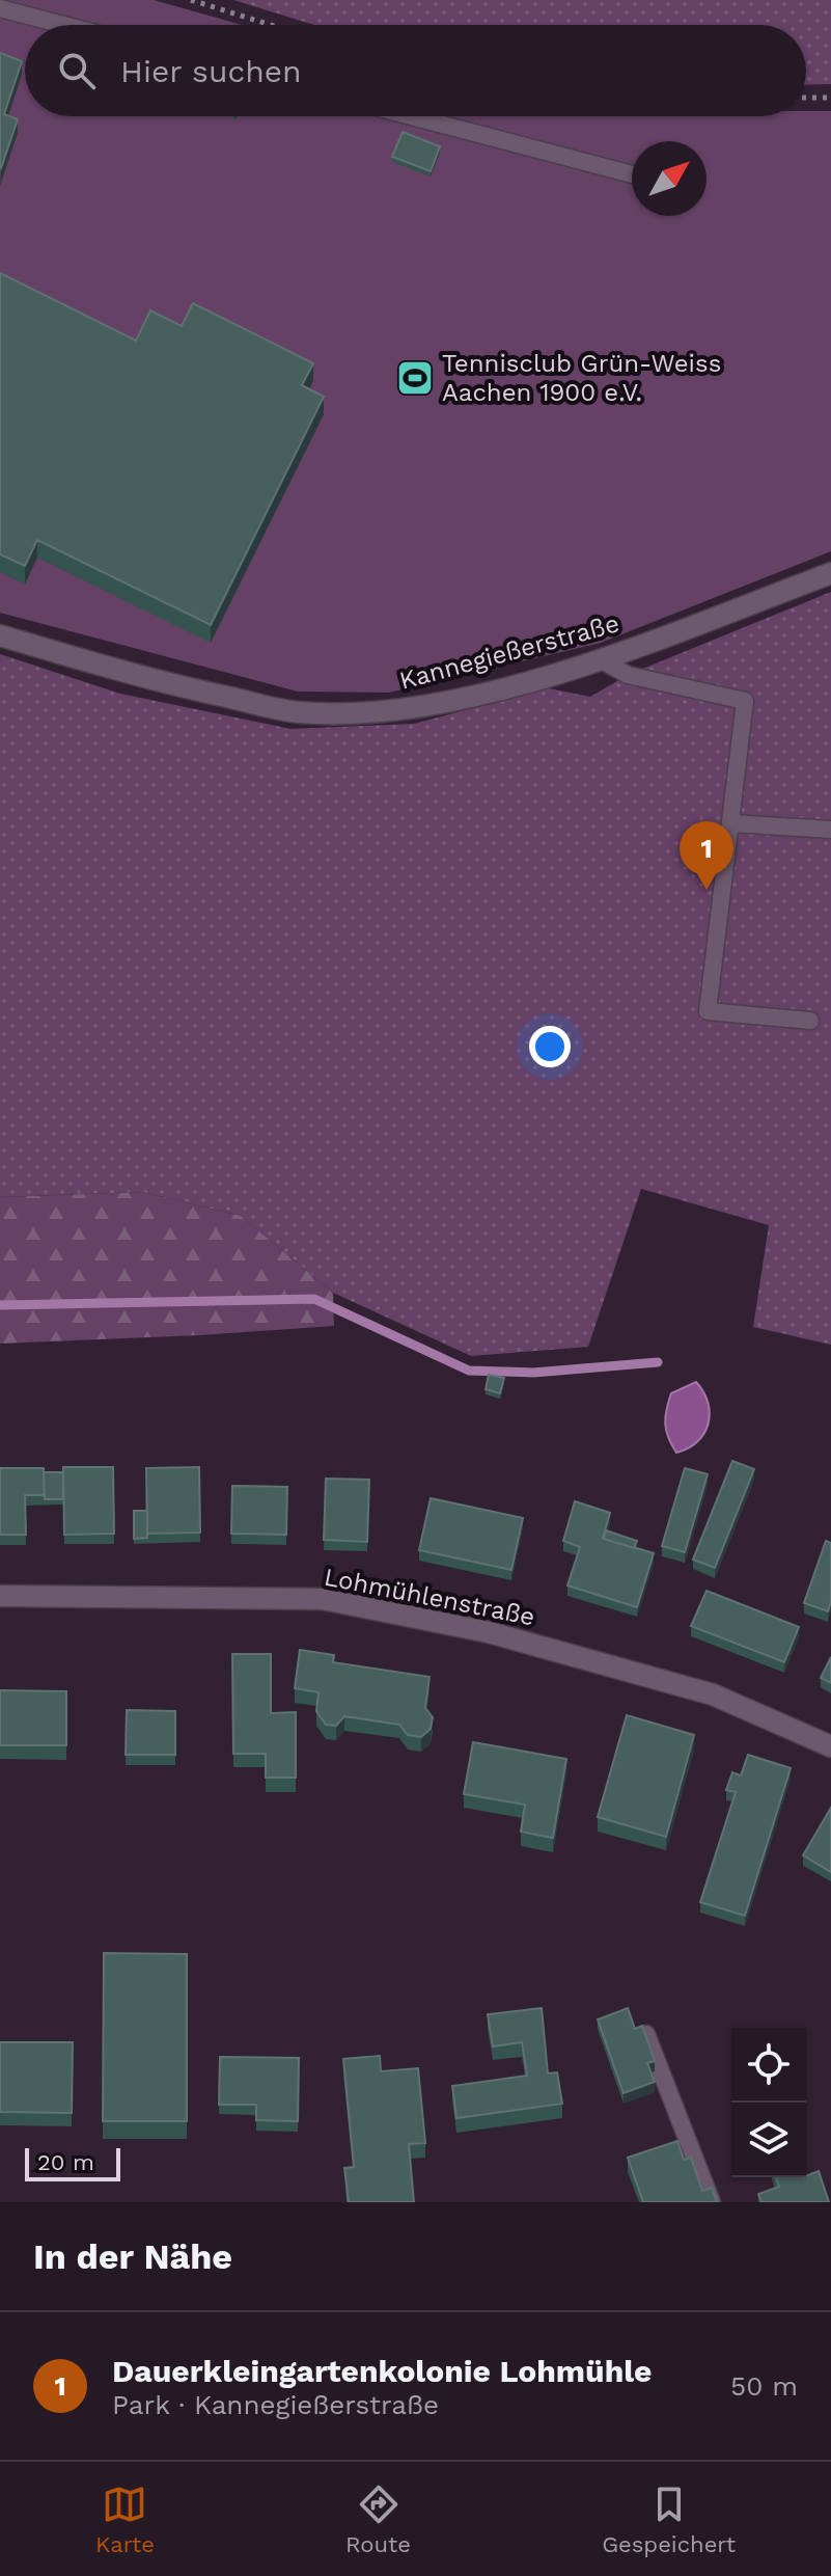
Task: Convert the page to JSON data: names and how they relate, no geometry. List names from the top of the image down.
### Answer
{
  "streets": {
    "street": ["Kannegießerstraße", "Lohmühlenstraße"]
  },
  "places": {
    "sports": ["Tennisclub Grün-Weiss Aachen 1900 e.V."]
  },
  "scale_bar": "20 m",
  "north": "top right",
  "page": {
    "search": "Hier suchen",
    "pins": "1",
    "scale": "20 m",
    "heading": "In der Nähe",
    "list": [
      {
        "mark": "1",
        "name": "Dauerkleingartenkolonie Lohmühle",
        "note": "Park · Kannegießerstraße",
        "value": "50 m"
      }
    ],
    "nav": ["Karte", "Route", "Gespeichert"]
  }
}
